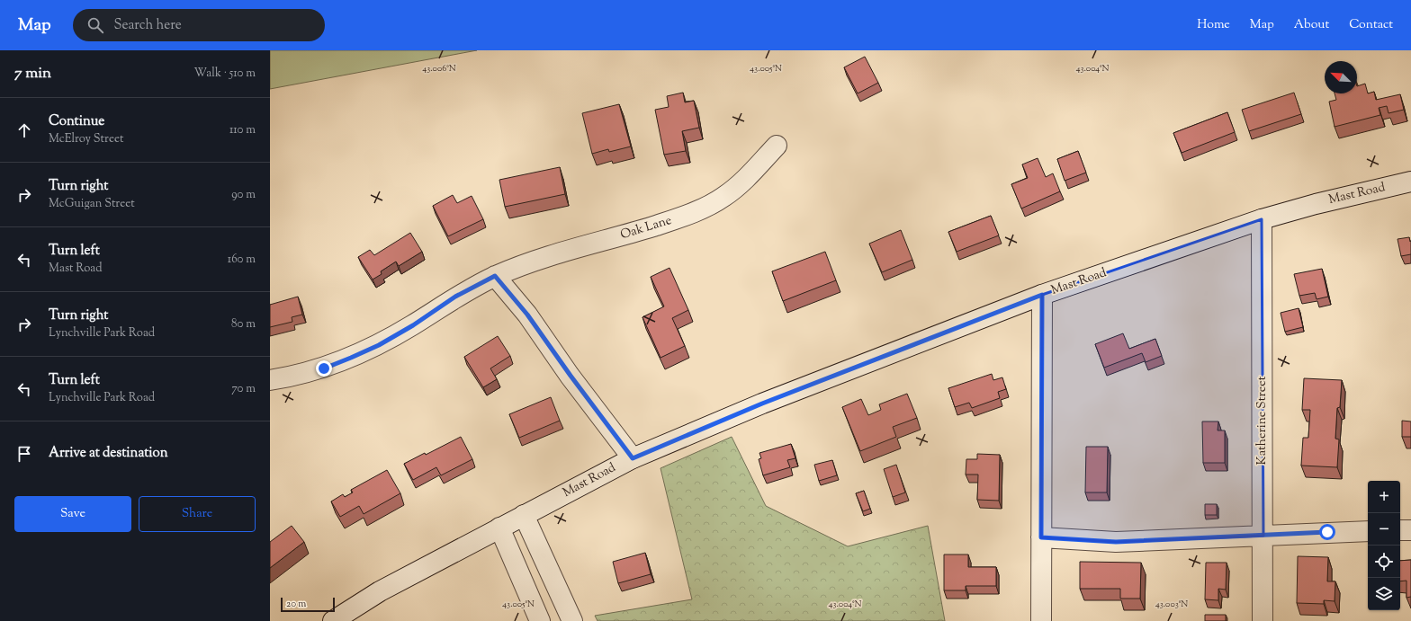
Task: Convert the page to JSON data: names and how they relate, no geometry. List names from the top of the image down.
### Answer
{
  "streets": {
    "street": ["Mast Road", "Oak Lane", "Katherine Street"]
  },
  "crossings": [
    ["Mast Road", "Katherine Street"]
  ],
  "scale_bar": "20 m",
  "north": "top left",
  "page": {
    "header": "Map",
    "search": "Search here",
    "nav": [
      "Home",
      "Map",
      "About",
      "Contact"
    ],
    "heading": ["7 min", "Walk · 510 m"],
    "list": [
      ["Continue", "McElroy Street", "110 m"],
      ["Turn right", "McGuigan Street", "90 m"],
      ["Turn left", "Mast Road", "160 m"],
      ["Turn right", "Lynchville Park Road", "80 m"],
      ["Turn left", "Lynchville Park Road", "70 m"],
      "Arrive at destination"
    ],
    "map_buttons": ["+", "−"],
    "buttons": ["Save", "Share"],
    "scale": "20 m"
  },
  "coordinates": [
    "43.006°N",
    "43.005°N",
    "43.004°N",
    "43.003°N"
  ]
}
